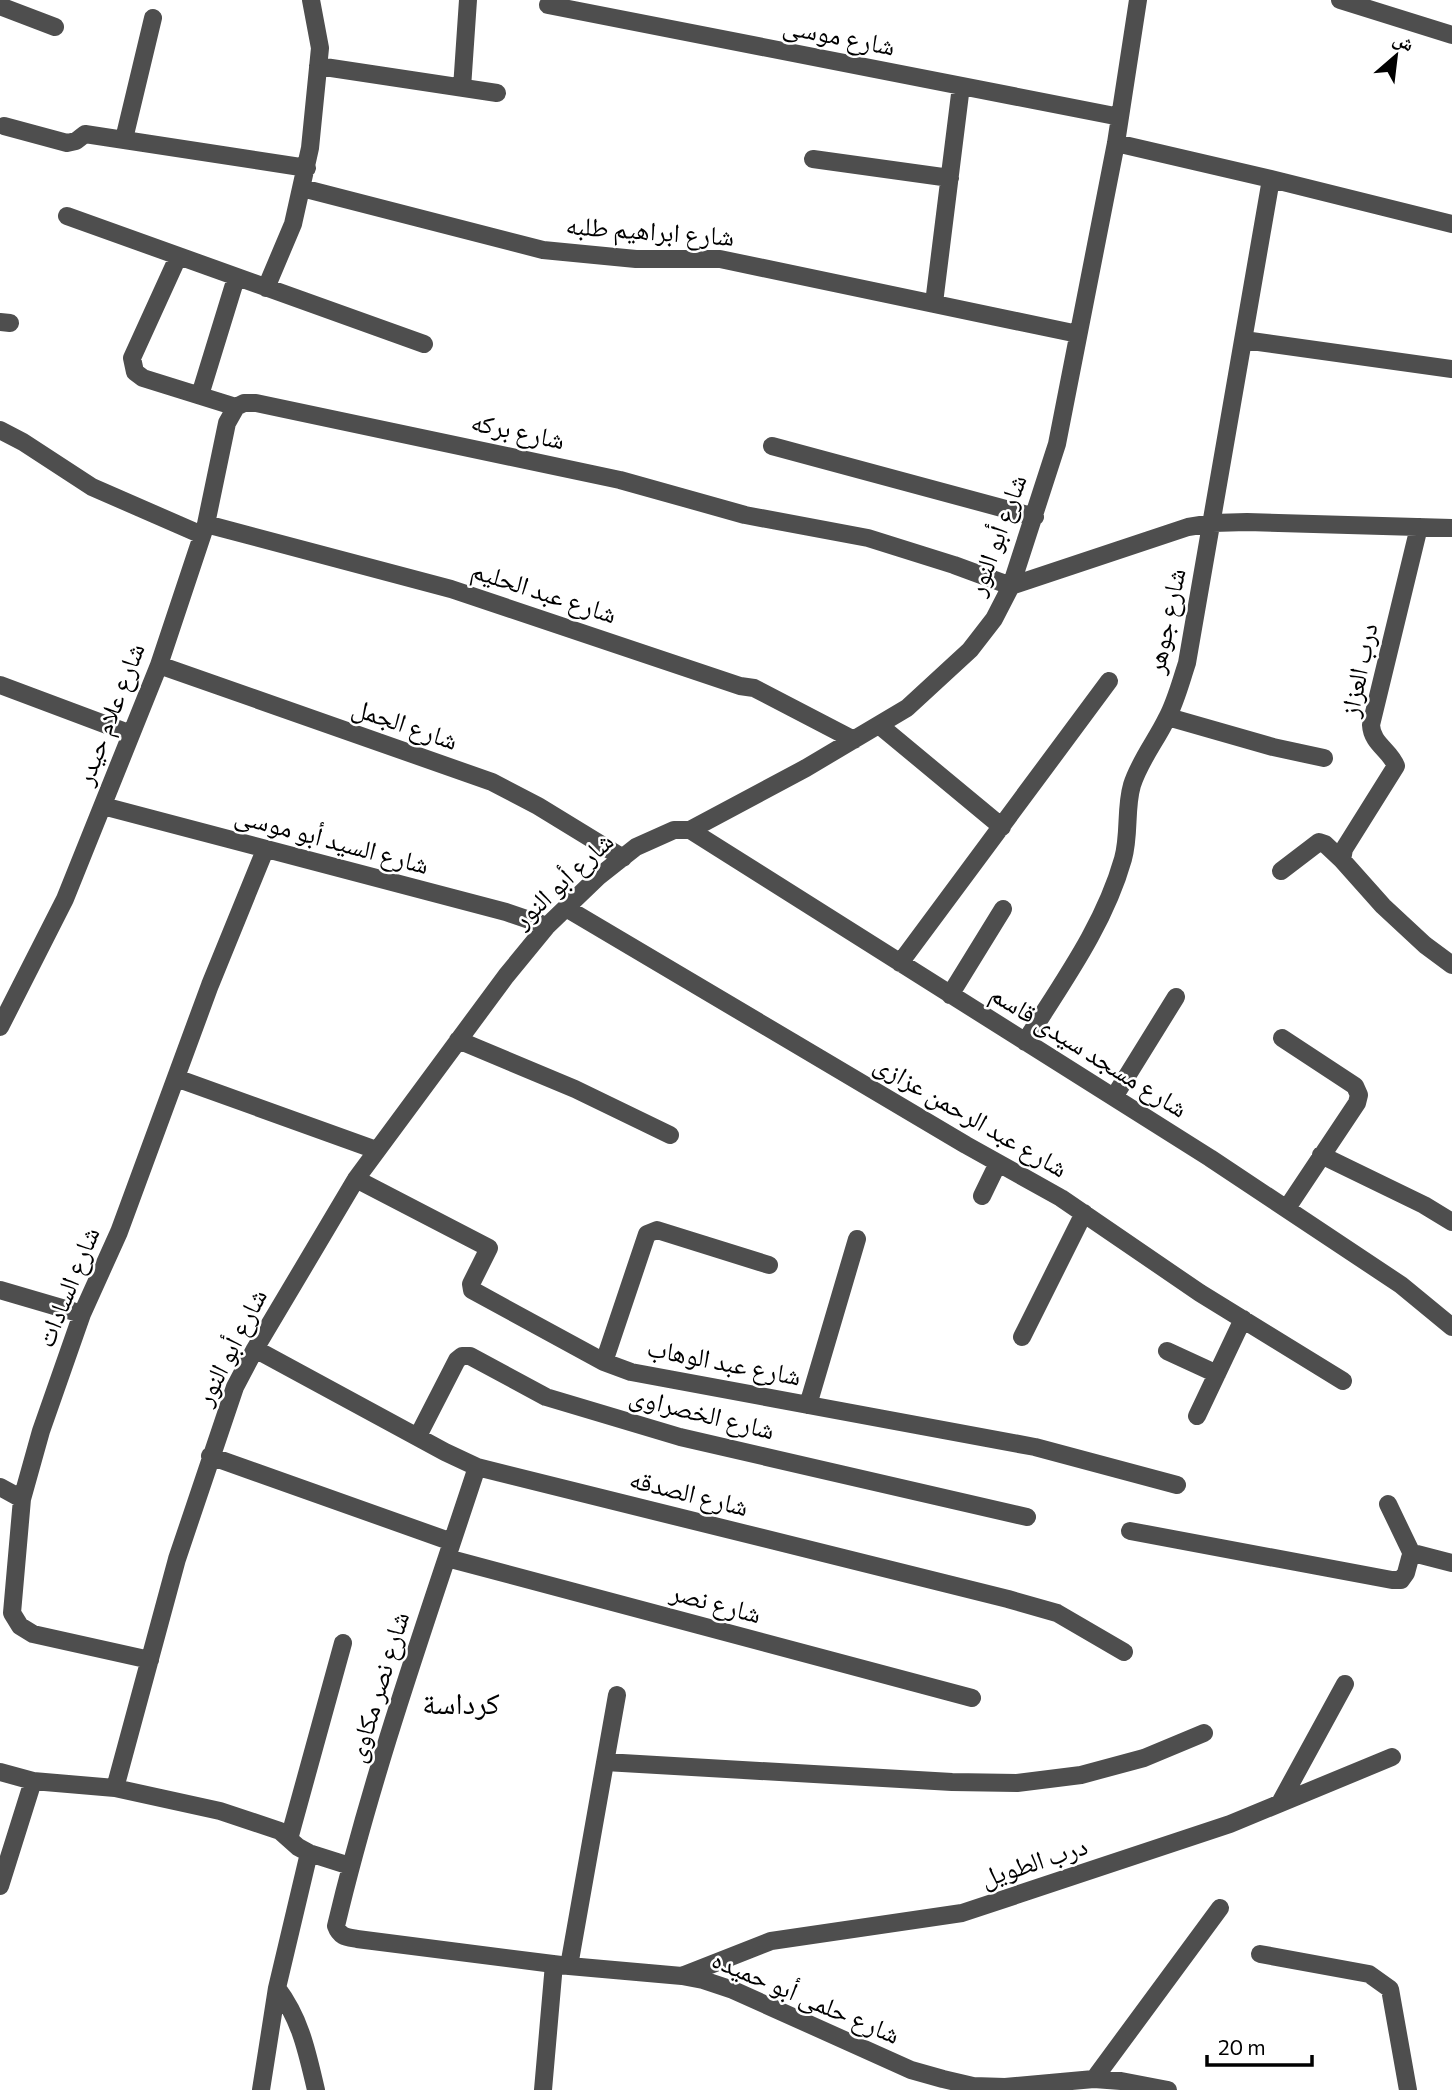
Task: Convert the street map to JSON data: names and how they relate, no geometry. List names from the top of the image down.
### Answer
{
  "streets": {
    "street": [
      "شارع موسى",
      "شارع ابراهيم طلبه",
      "شارع بركه",
      "شارع أبو النور",
      "شارع عبد الحليم",
      "شارع جوهر",
      "درب العزاز",
      "شارع علام حيدر",
      "شارع الجمل",
      "شارع السيد أبو موسى",
      "شارع مسجد سيدى قاسم",
      "شارع عبد الرحمن عزازى",
      "شارع السادات",
      "شارع عبد الوهاب",
      "شارع الخصراوى",
      "شارع الصدقه",
      "شارع نصر",
      "شارع نصر مكاوى",
      "درب الطويل",
      "شارع حلمى أبو حميده"
    ]
  },
  "crossings": [
    ["شارع موسى", "شارع أبو النور"],
    ["شارع ابراهيم طلبه", "شارع أبو النور"],
    ["شارع بركه", "شارع أبو النور"],
    ["شارع بركه", "شارع علام حيدر"],
    ["شارع أبو النور", "شارع عبد الحليم"],
    ["شارع أبو النور", "شارع الجمل"],
    ["شارع أبو النور", "شارع السيد أبو موسى"],
    ["شارع أبو النور", "شارع مسجد سيدى قاسم"],
    ["شارع أبو النور", "شارع عبد الرحمن عزازى"],
    ["شارع أبو النور", "شارع السادات"],
    ["شارع أبو النور", "شارع عبد الوهاب"],
    ["شارع أبو النور", "شارع الصدقه"],
    ["شارع أبو النور", "شارع نصر"],
    ["شارع عبد الحليم", "شارع علام حيدر"],
    ["شارع جوهر", "شارع مسجد سيدى قاسم"],
    ["شارع علام حيدر", "شارع الجمل"],
    ["شارع علام حيدر", "شارع السيد أبو موسى"],
    ["شارع السيد أبو موسى", "شارع السادات"],
    ["شارع الخصراوى", "شارع الصدقه"],
    ["شارع الصدقه", "شارع نصر مكاوى"],
    ["شارع نصر", "شارع نصر مكاوى"],
    ["شارع نصر مكاوى", "شارع حلمى أبو حميده"],
    ["درب الطويل", "شارع حلمى أبو حميده"]
  ],
  "districts": ["كرداسة"],
  "scale_bar": "20 m",
  "north": "top right"
}
